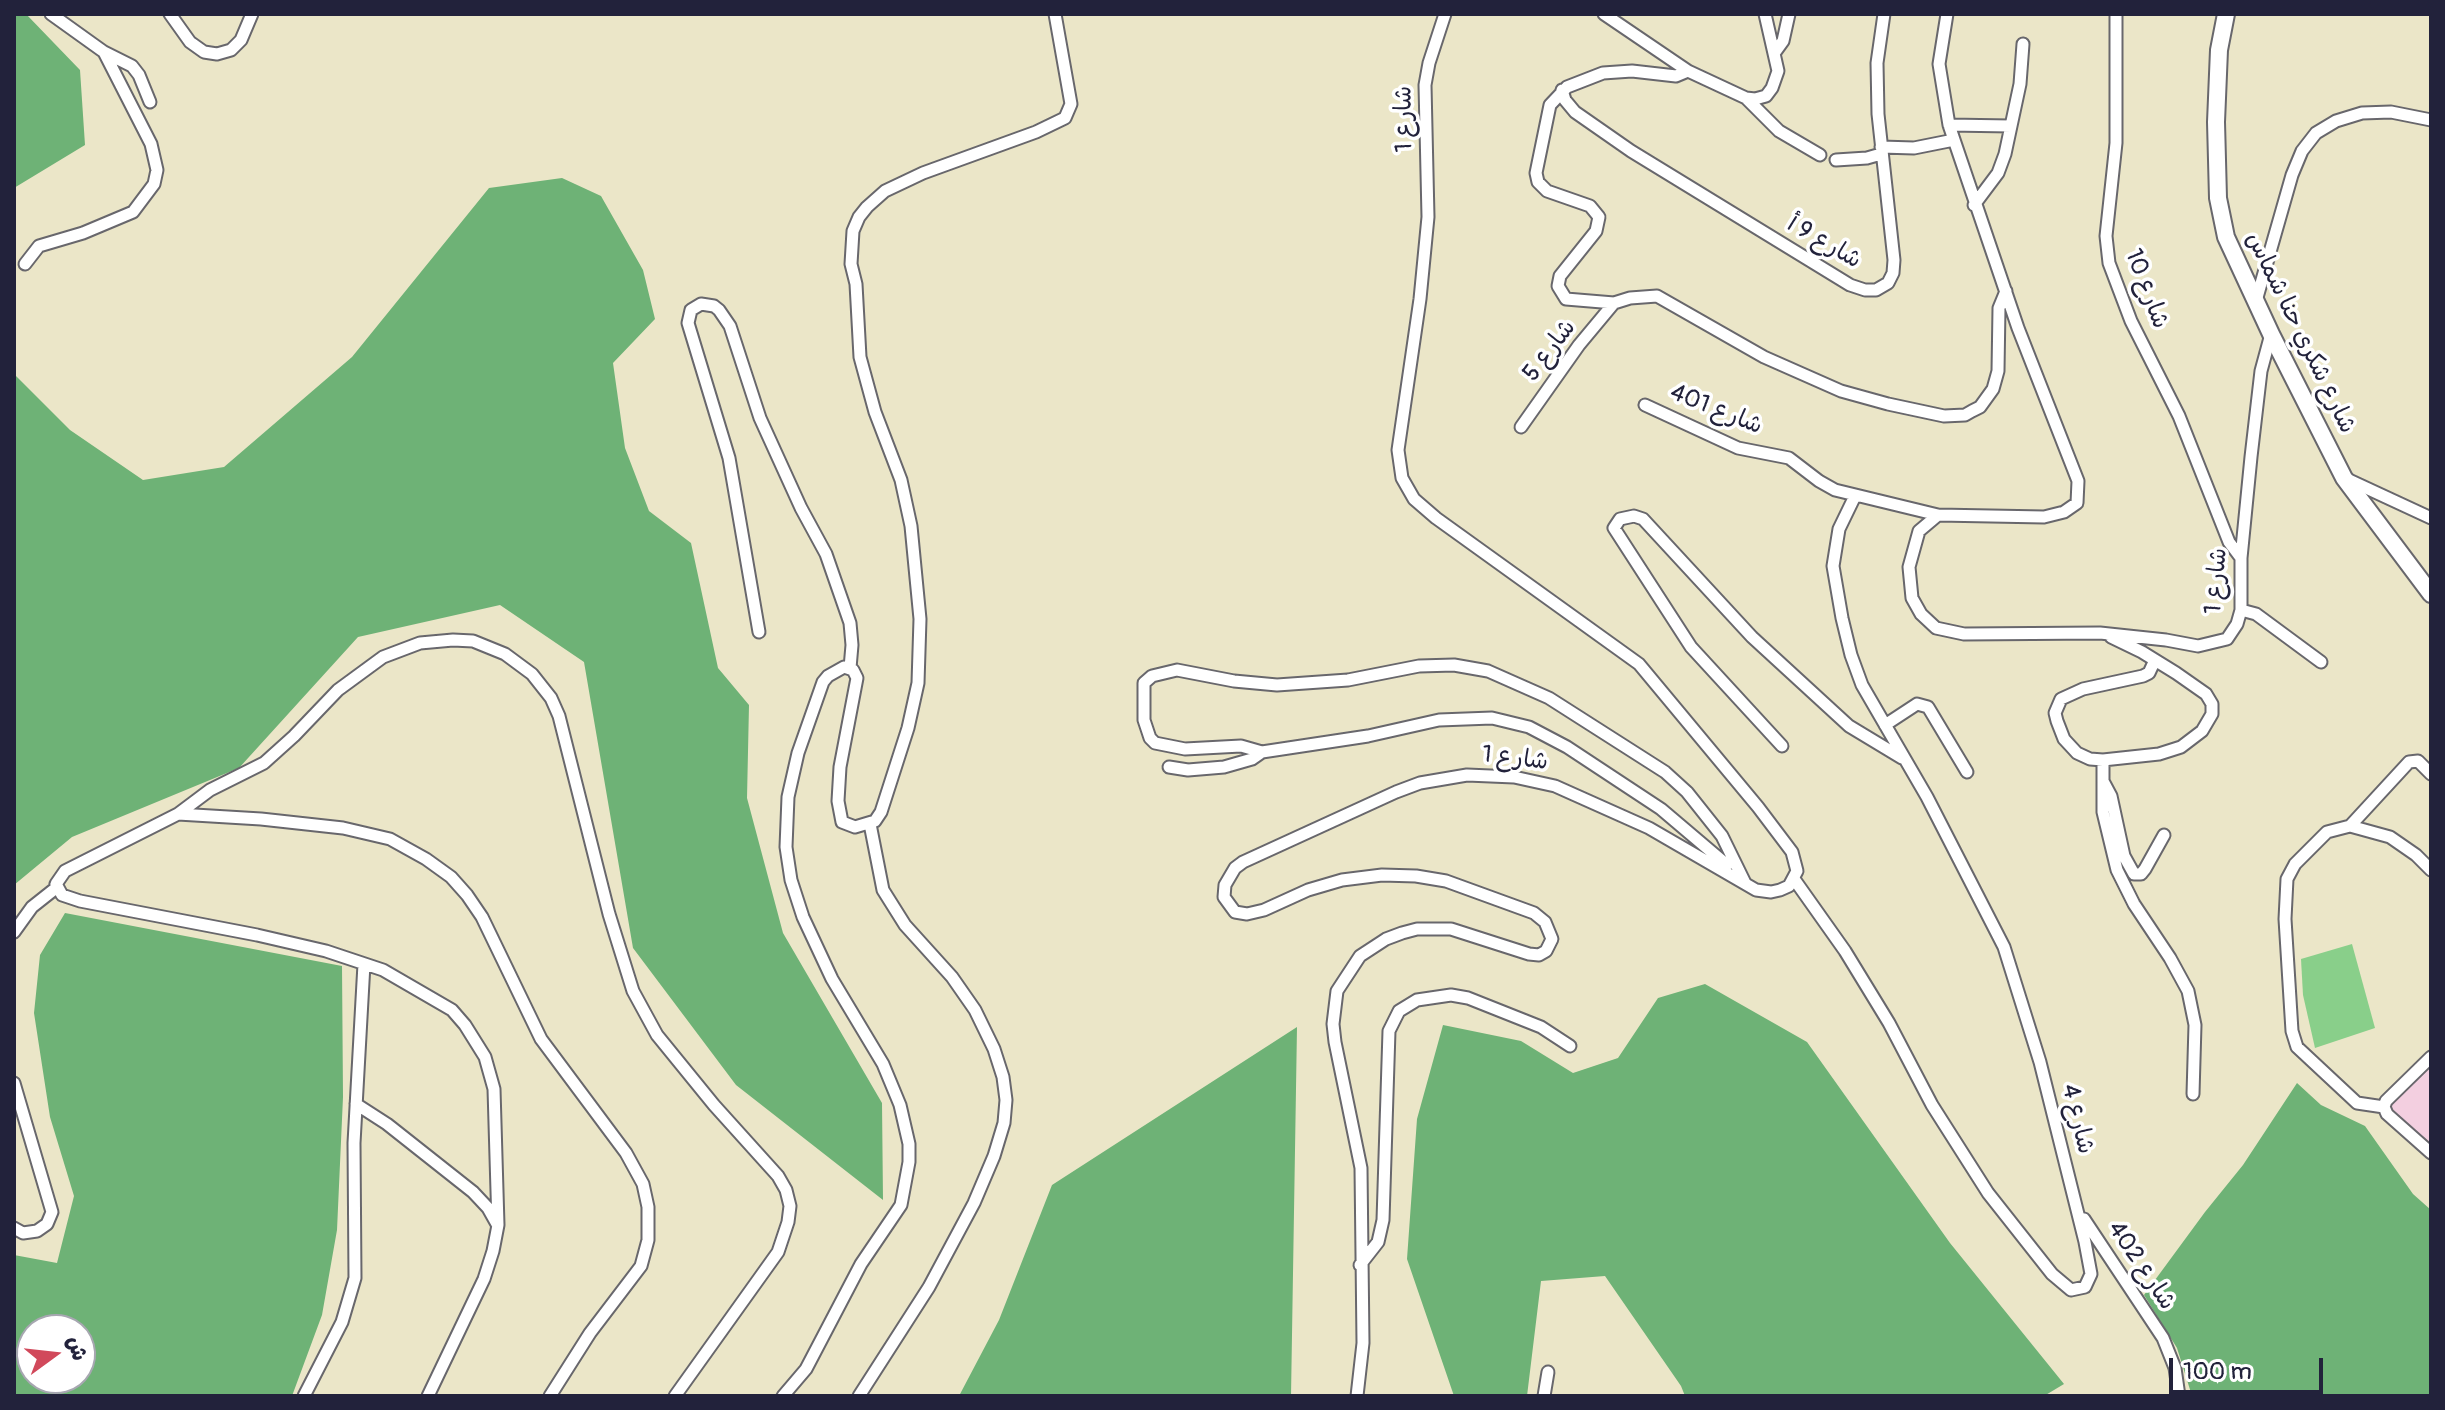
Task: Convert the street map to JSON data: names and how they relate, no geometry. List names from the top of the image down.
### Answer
{
  "streets": {
    "street": [
      "شارع 1",
      "شارع 9 أ",
      "شارع 10",
      "شارع شكري حنا شماس",
      "شارع 5",
      "شارع 401",
      "شارع 4",
      "شارع 402"
    ]
  },
  "crossings": [
    ["شارع 1", "شارع 10"],
    ["شارع 1", "شارع شكري حنا شماس"],
    ["شارع 1", "شارع 4"],
    ["شارع 401", "شارع 4"],
    ["شارع 4", "شارع 402"]
  ],
  "scale_bar": "100 m",
  "north": "right"
}
